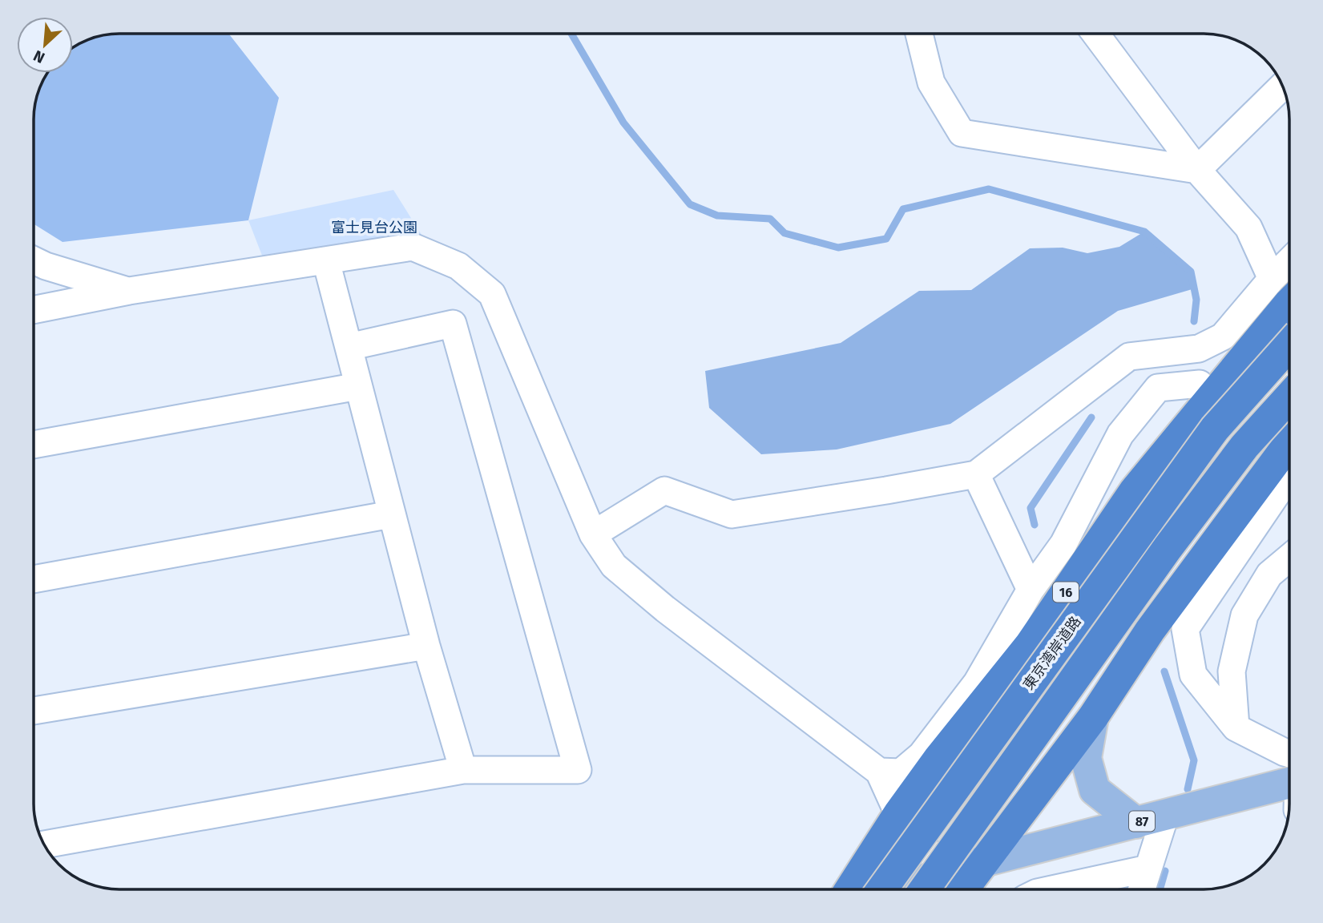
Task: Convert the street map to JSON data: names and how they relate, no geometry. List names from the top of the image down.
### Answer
{
  "streets": {
    "highway": ["16", "東京湾岸道路"],
    "main road": ["87"]
  },
  "parks": ["富士見台公園"],
  "north": "bottom left"
}
